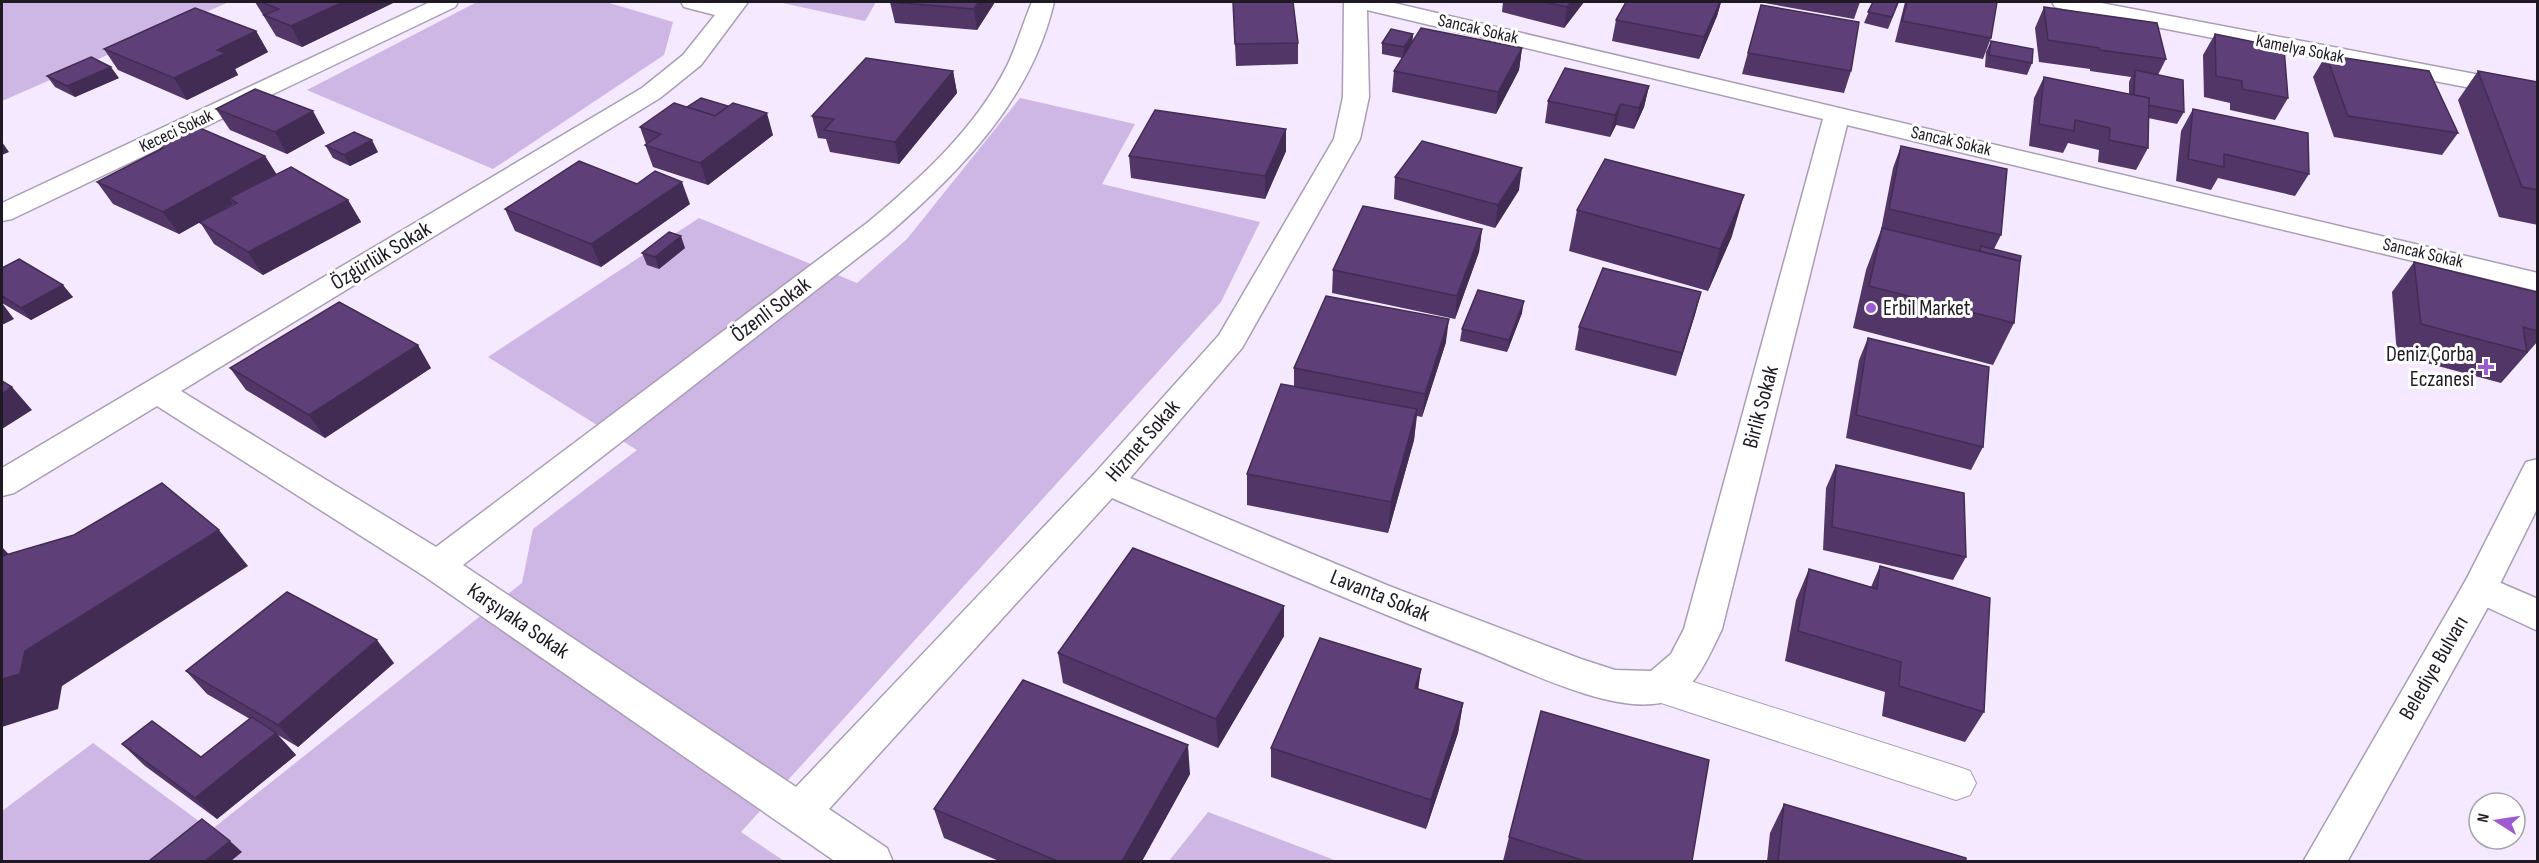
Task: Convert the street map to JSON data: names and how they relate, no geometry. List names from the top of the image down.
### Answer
{
  "streets": {
    "street": [
      "Sancak Sokak",
      "Kamelya Sokak",
      "Kececi Sokak",
      "Özgürlük Sokak",
      "Özenli Sokak",
      "Birlik Sokak",
      "Hizmet Sokak",
      "Lavanta Sokak",
      "Karşıyaka Sokak",
      "Belediye Bulvarı"
    ]
  },
  "crossings": [
    ["Sancak Sokak", "Birlik Sokak"],
    ["Özgürlük Sokak", "Karşıyaka Sokak"],
    ["Özenli Sokak", "Karşıyaka Sokak"],
    ["Birlik Sokak", "Lavanta Sokak"],
    ["Hizmet Sokak", "Lavanta Sokak"],
    ["Hizmet Sokak", "Karşıyaka Sokak"]
  ],
  "places": {
    "other": ["Erbil Market"],
    "health": ["Deniz Çorba Eczanesi"]
  },
  "north": "left"
}
